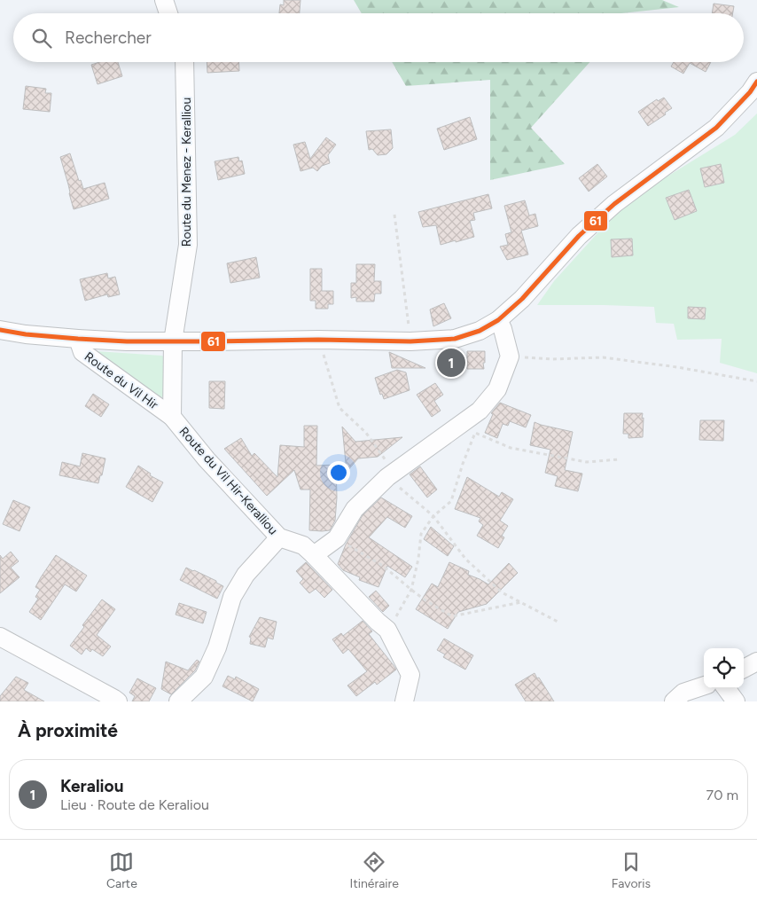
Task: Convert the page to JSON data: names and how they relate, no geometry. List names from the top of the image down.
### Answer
{
  "streets": {
    "street": ["Route du Menez - Keralliou", "Route du Vil Hir", "Route du Vil Hir-Keralliou"]
  },
  "crossings": [
    ["Route du Menez - Keralliou", "Route du Vil Hir"],
    ["Route du Menez - Keralliou", "Route du Vil Hir-Keralliou"],
    ["Route du Vil Hir", "Route du Vil Hir-Keralliou"]
  ],
  "lines": ["transit line 61"],
  "page": {
    "search": "Rechercher",
    "pins": "1",
    "heading": "À proximité",
    "list": [
      {
        "mark": "1",
        "name": "Keraliou",
        "note": "Lieu · Route de Keraliou",
        "value": "70 m"
      }
    ],
    "nav": ["Carte", "Itinéraire", "Favoris"]
  }
}
